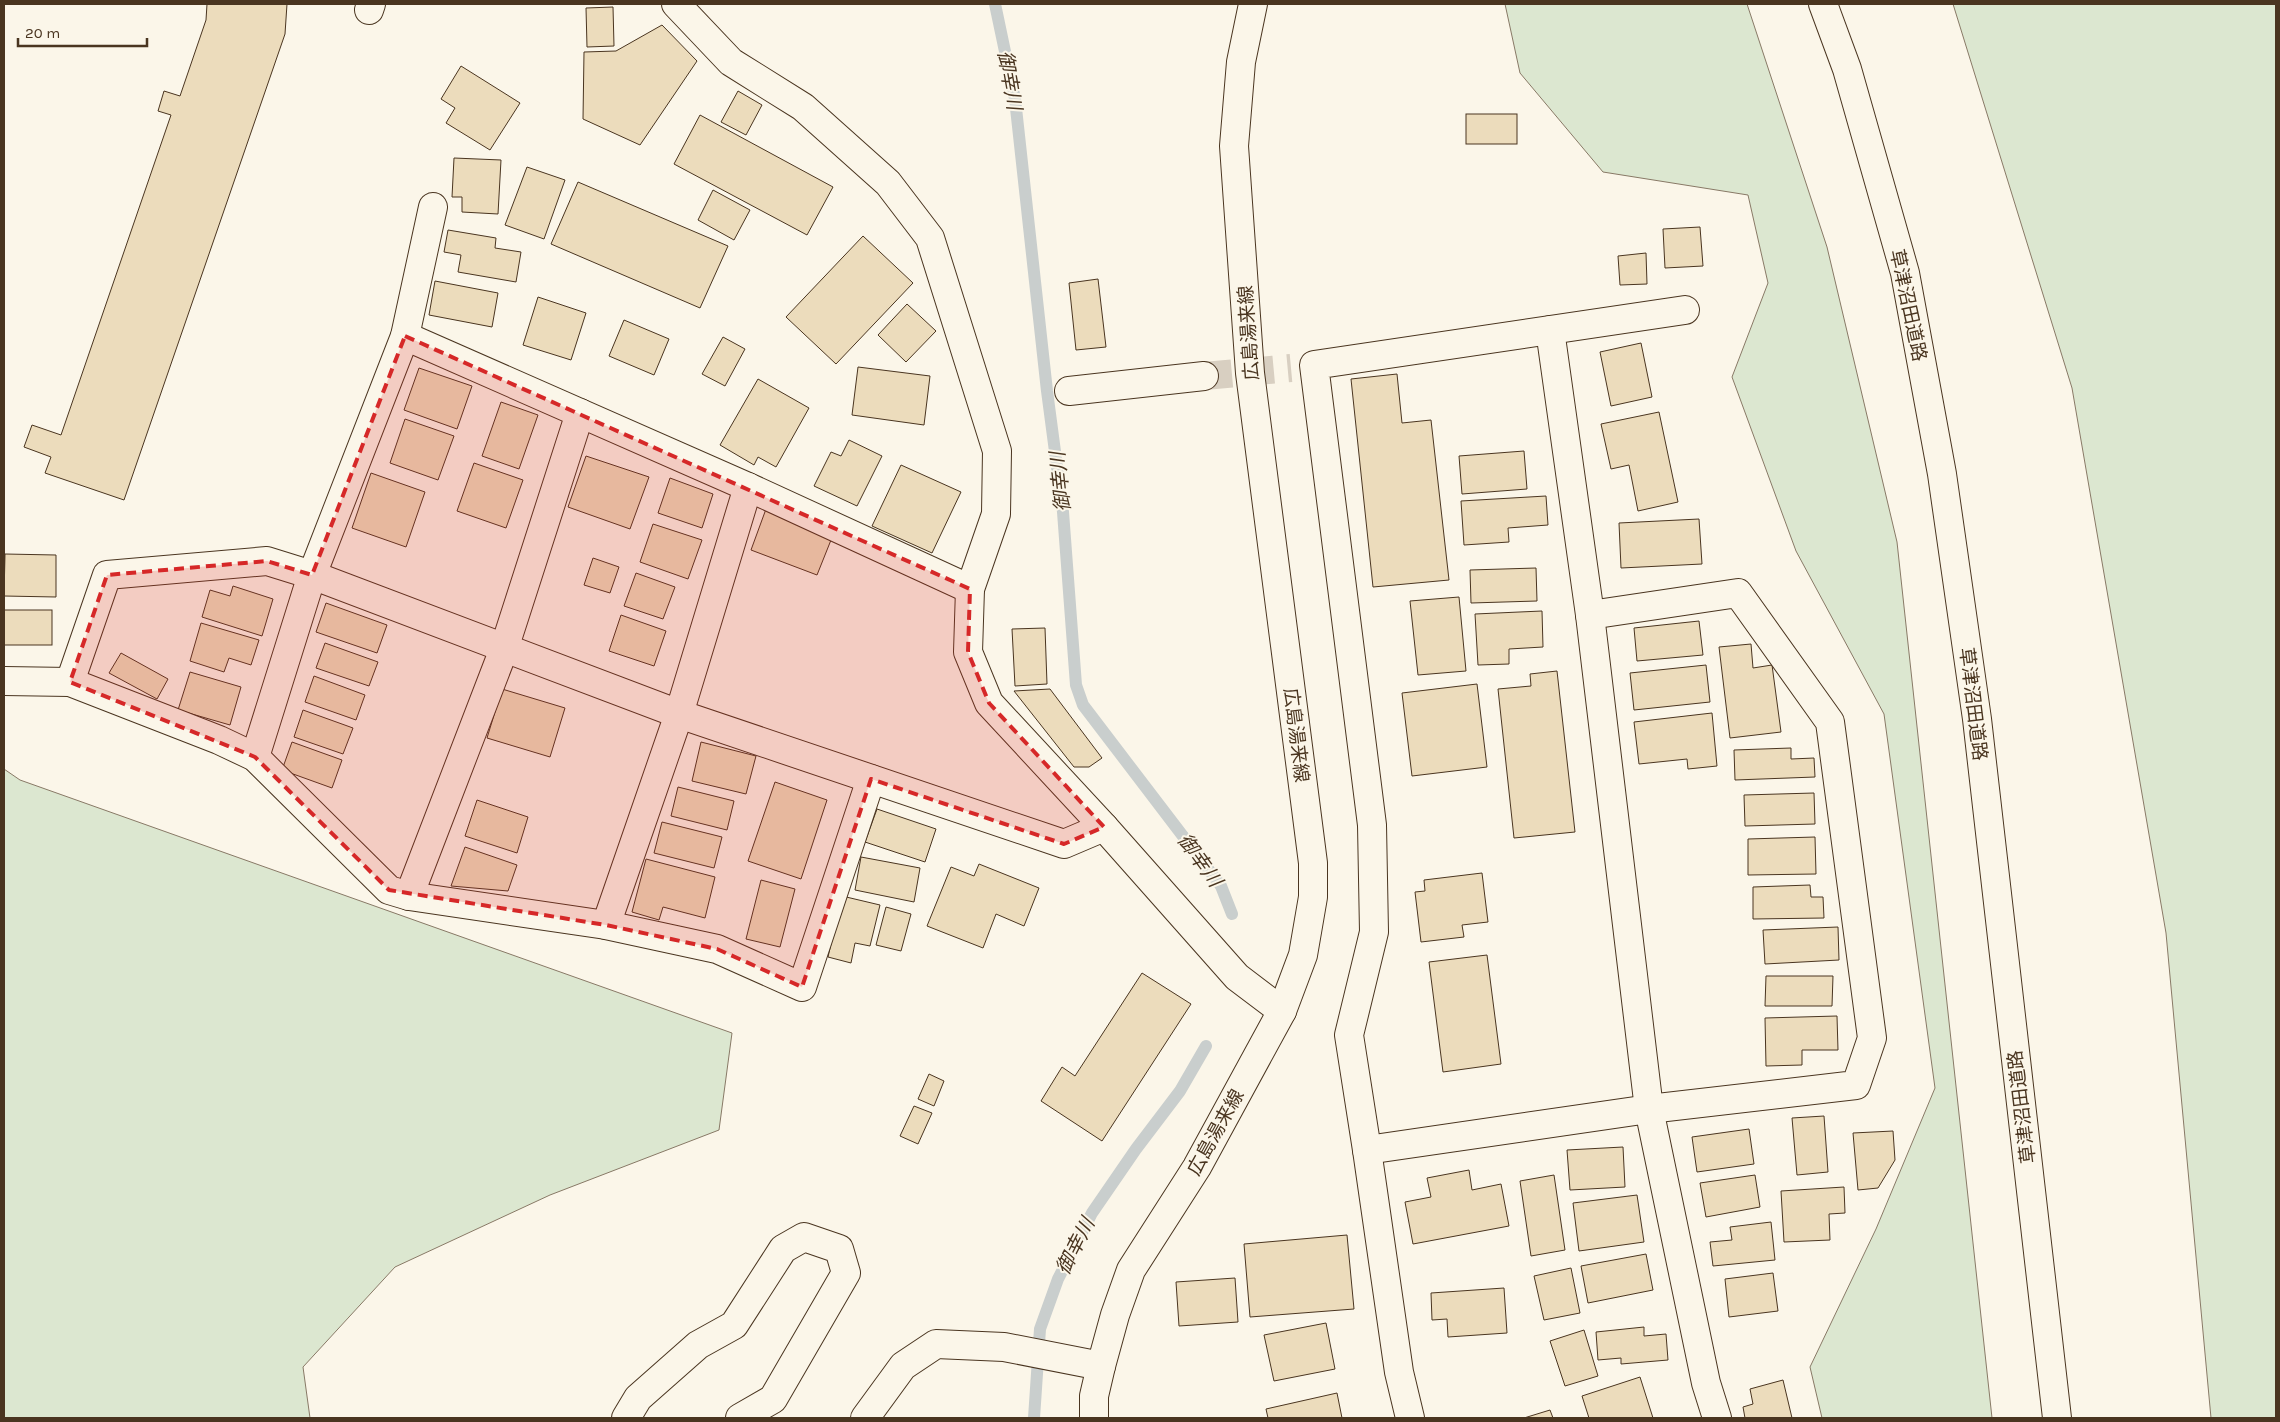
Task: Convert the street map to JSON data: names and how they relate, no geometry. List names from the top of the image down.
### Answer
{
  "streets": {
    "street": ["草津沼田道路", "広島湯来線"]
  },
  "water": ["御幸川"],
  "scale_bar": "20 m"
}
